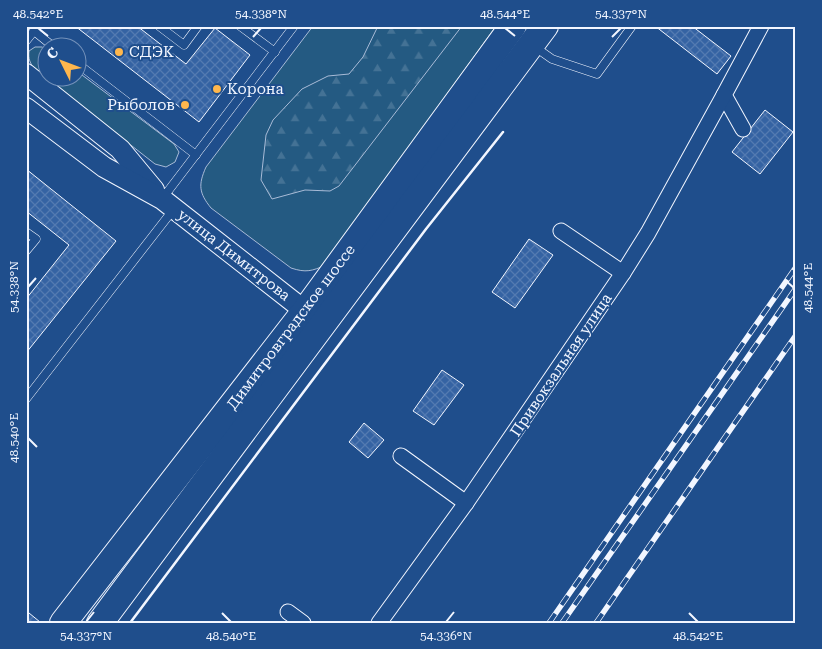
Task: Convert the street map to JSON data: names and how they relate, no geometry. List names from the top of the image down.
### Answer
{
  "streets": {
    "highway": ["Димитровградское шоссе"],
    "main road": ["улица Димитрова"],
    "street": ["Привокзальная улица"]
  },
  "crossings": [
    ["улица Димитрова", "Димитровградское шоссе"]
  ],
  "places": ["СДЭК", "Корона", "Рыболов"],
  "north": "top left",
  "coordinates": [
    "48.542°E",
    "54.338°N",
    "48.544°E",
    "54.337°N",
    "48.540°E",
    "54.336°N"
  ]
}
